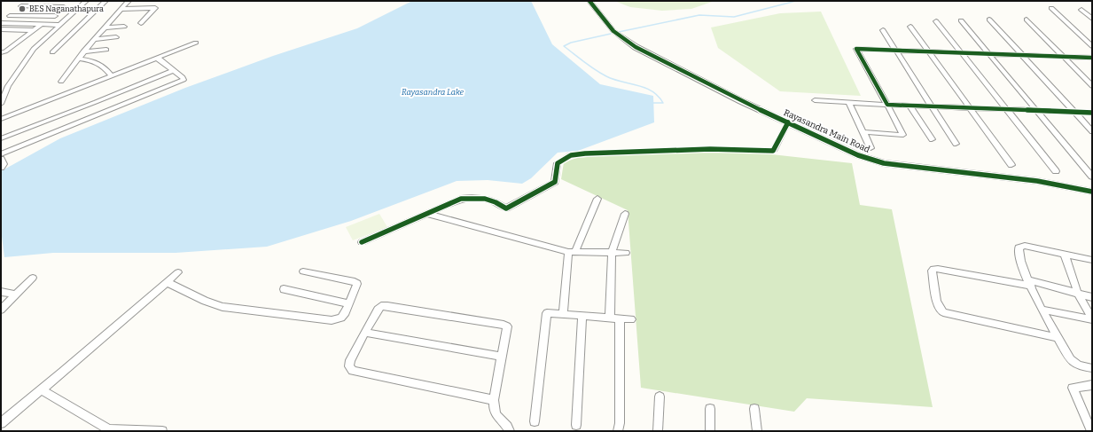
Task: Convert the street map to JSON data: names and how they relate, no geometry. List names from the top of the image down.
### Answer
{
  "streets": {
    "street": ["Rayasandra Main Road"]
  },
  "water": ["Rayasandra Lake"],
  "places": ["BES Naganathapura"]
}
